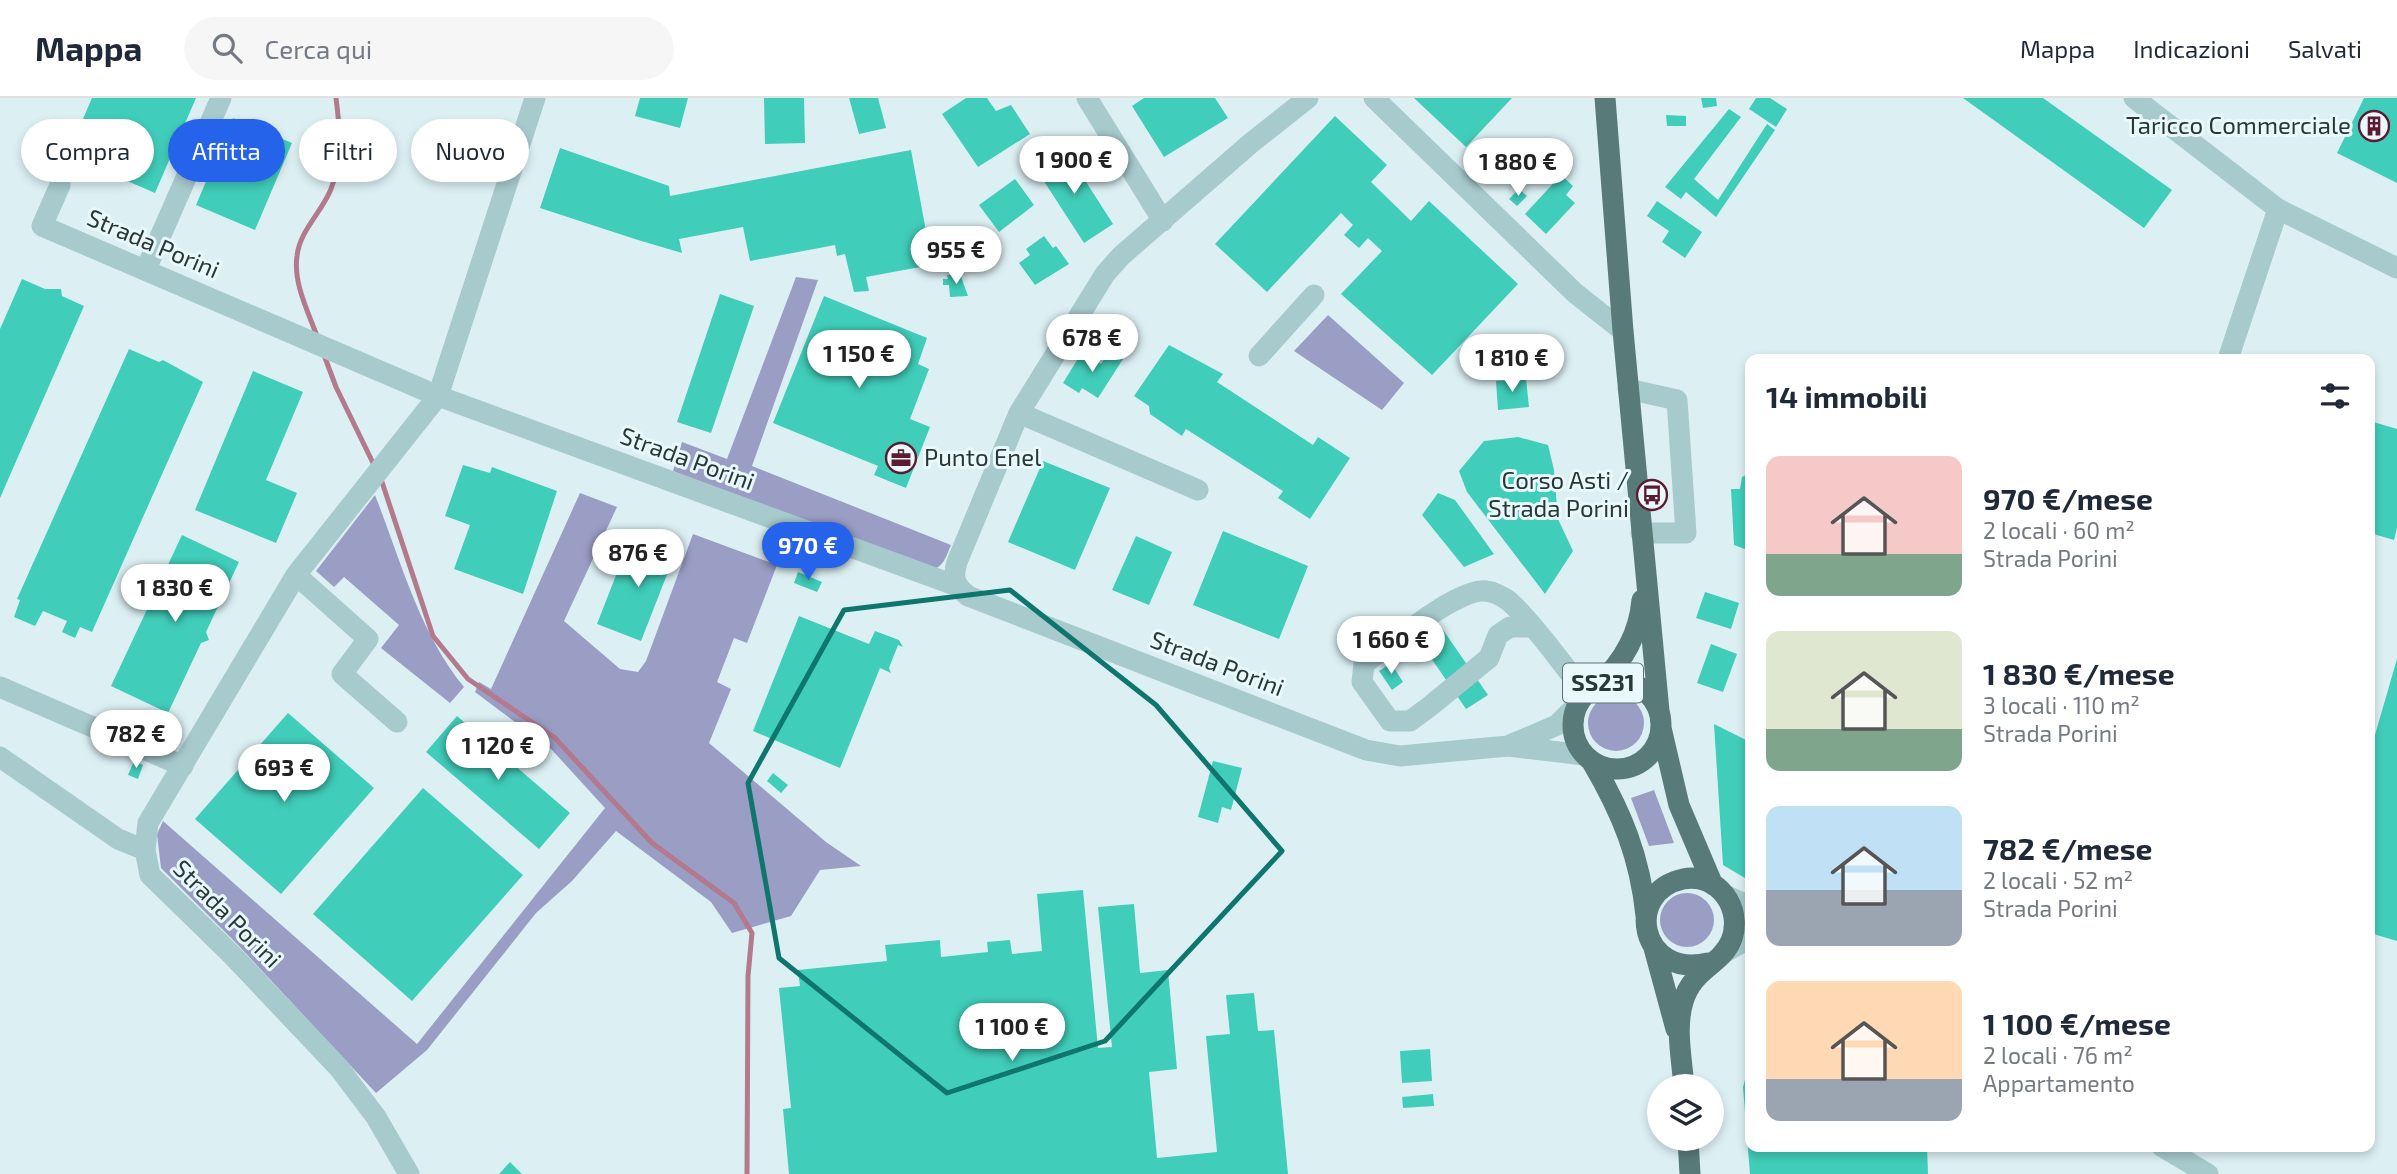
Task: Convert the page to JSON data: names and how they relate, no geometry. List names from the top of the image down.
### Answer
{
  "streets": {
    "main road": ["SS231"],
    "street": ["Strada Porini"]
  },
  "crossings": [
    ["Strada Porini", "SS231"]
  ],
  "places": {
    "building": ["Taricco Commerciale"],
    "office": ["Punto Enel"],
    "bus stop": ["Corso Asti / Strada Porini"]
  },
  "page": {
    "header": "Mappa",
    "search": "Cerca qui",
    "nav": ["Mappa", "Indicazioni", "Salvati"],
    "chip": [
      "Compra",
      "Affitta",
      "Filtri",
      "Nuovo"
    ],
    "price": [
      "1 900 €",
      "1 880 €",
      "955 €",
      "678 €",
      "1 150 €",
      "1 810 €",
      "970 €",
      "876 €",
      "1 830 €",
      "1 660 €",
      "782 €",
      "1 120 €",
      "693 €",
      "1 100 €"
    ],
    "heading": "14 immobili",
    "list": [
      {
        "name": "970 €/mese",
        "note": "2 locali · 60 m² · Strada Porini"
      },
      {
        "name": "1 830 €/mese",
        "note": "3 locali · 110 m² · Strada Porini"
      },
      {
        "name": "782 €/mese",
        "note": "2 locali · 52 m² · Strada Porini"
      },
      {
        "name": "1 100 €/mese",
        "note": "2 locali · 76 m² · Appartamento"
      }
    ]
  }
}
